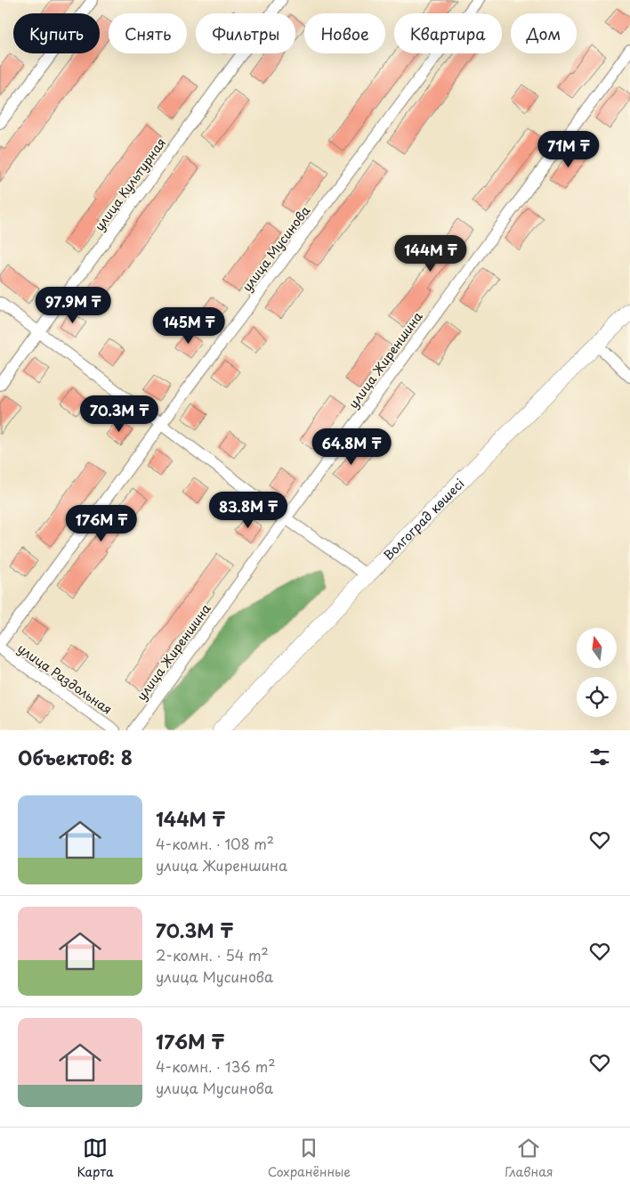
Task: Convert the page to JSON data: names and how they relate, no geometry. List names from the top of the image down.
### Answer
{
  "streets": {
    "main road": ["Волгоград көшесі"],
    "street": [
      "улица Культурная",
      "улица Мусинова",
      "улица Жиреншина",
      "улица Раздольная"
    ]
  },
  "north": "top",
  "page": {
    "chip": [
      "Купить",
      "Снять",
      "Фильтры",
      "Новое",
      "Квартира",
      "Дом"
    ],
    "price": [
      "71M ₸",
      "144M ₸",
      "97.9M ₸",
      "145M ₸",
      "70.3M ₸",
      "64.8M ₸",
      "83.8M ₸",
      "176M ₸"
    ],
    "heading": "Объектов: 8",
    "list": [
      {
        "name": "144M ₸",
        "note": "4-комн. · 108 m² · улица Жиреншина"
      },
      {
        "name": "70.3M ₸",
        "note": "2-комн. · 54 m² · улица Мусинова"
      },
      {
        "name": "176M ₸",
        "note": "4-комн. · 136 m² · улица Мусинова"
      }
    ],
    "tabs": ["Карта", "Сохранённые", "Главная"]
  }
}
